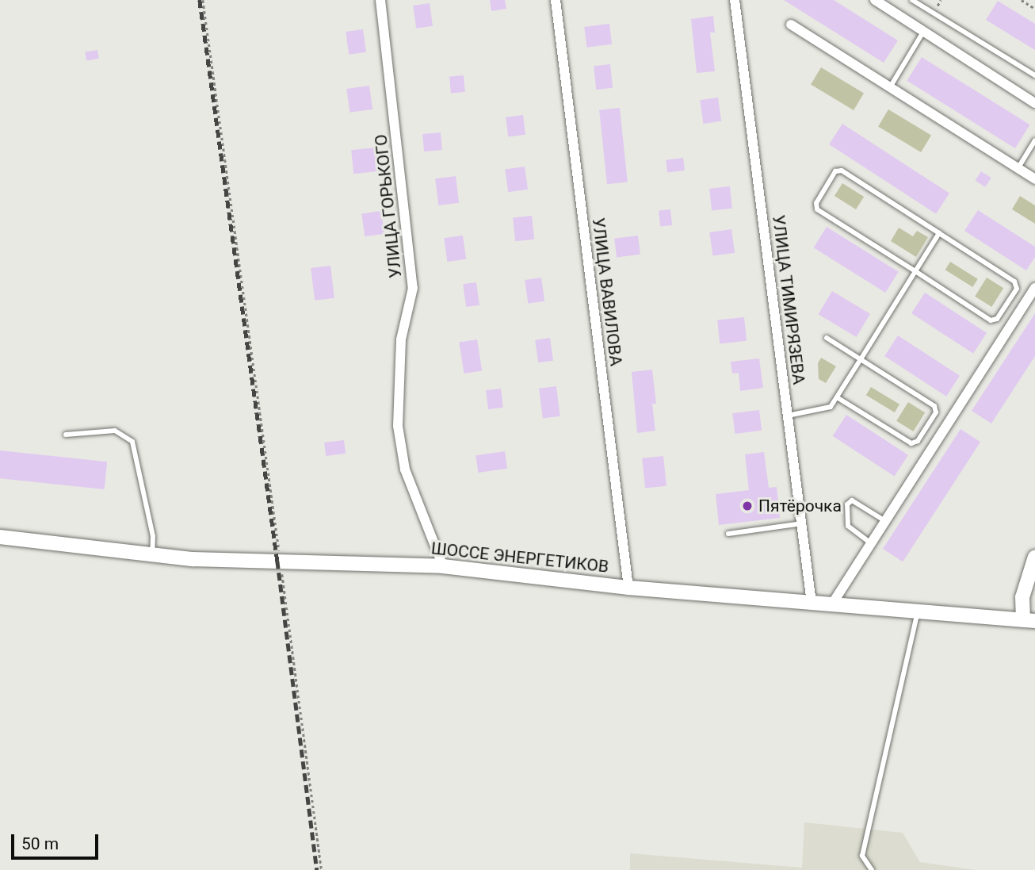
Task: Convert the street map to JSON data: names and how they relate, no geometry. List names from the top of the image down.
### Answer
{
  "streets": {
    "main road": ["ШОССЕ ЭНЕРГЕТИКОВ"],
    "street": ["УЛИЦА ГОРЬКОГО", "УЛИЦА ВАВИЛОВА", "УЛИЦА ТИМИРЯЗЕВА"]
  },
  "crossings": [
    ["УЛИЦА ГОРЬКОГО", "ШОССЕ ЭНЕРГЕТИКОВ"],
    ["УЛИЦА ВАВИЛОВА", "ШОССЕ ЭНЕРГЕТИКОВ"],
    ["УЛИЦА ТИМИРЯЗЕВА", "ШОССЕ ЭНЕРГЕТИКОВ"]
  ],
  "places": ["Пятёрочка"],
  "scale_bar": "50 m"
}
